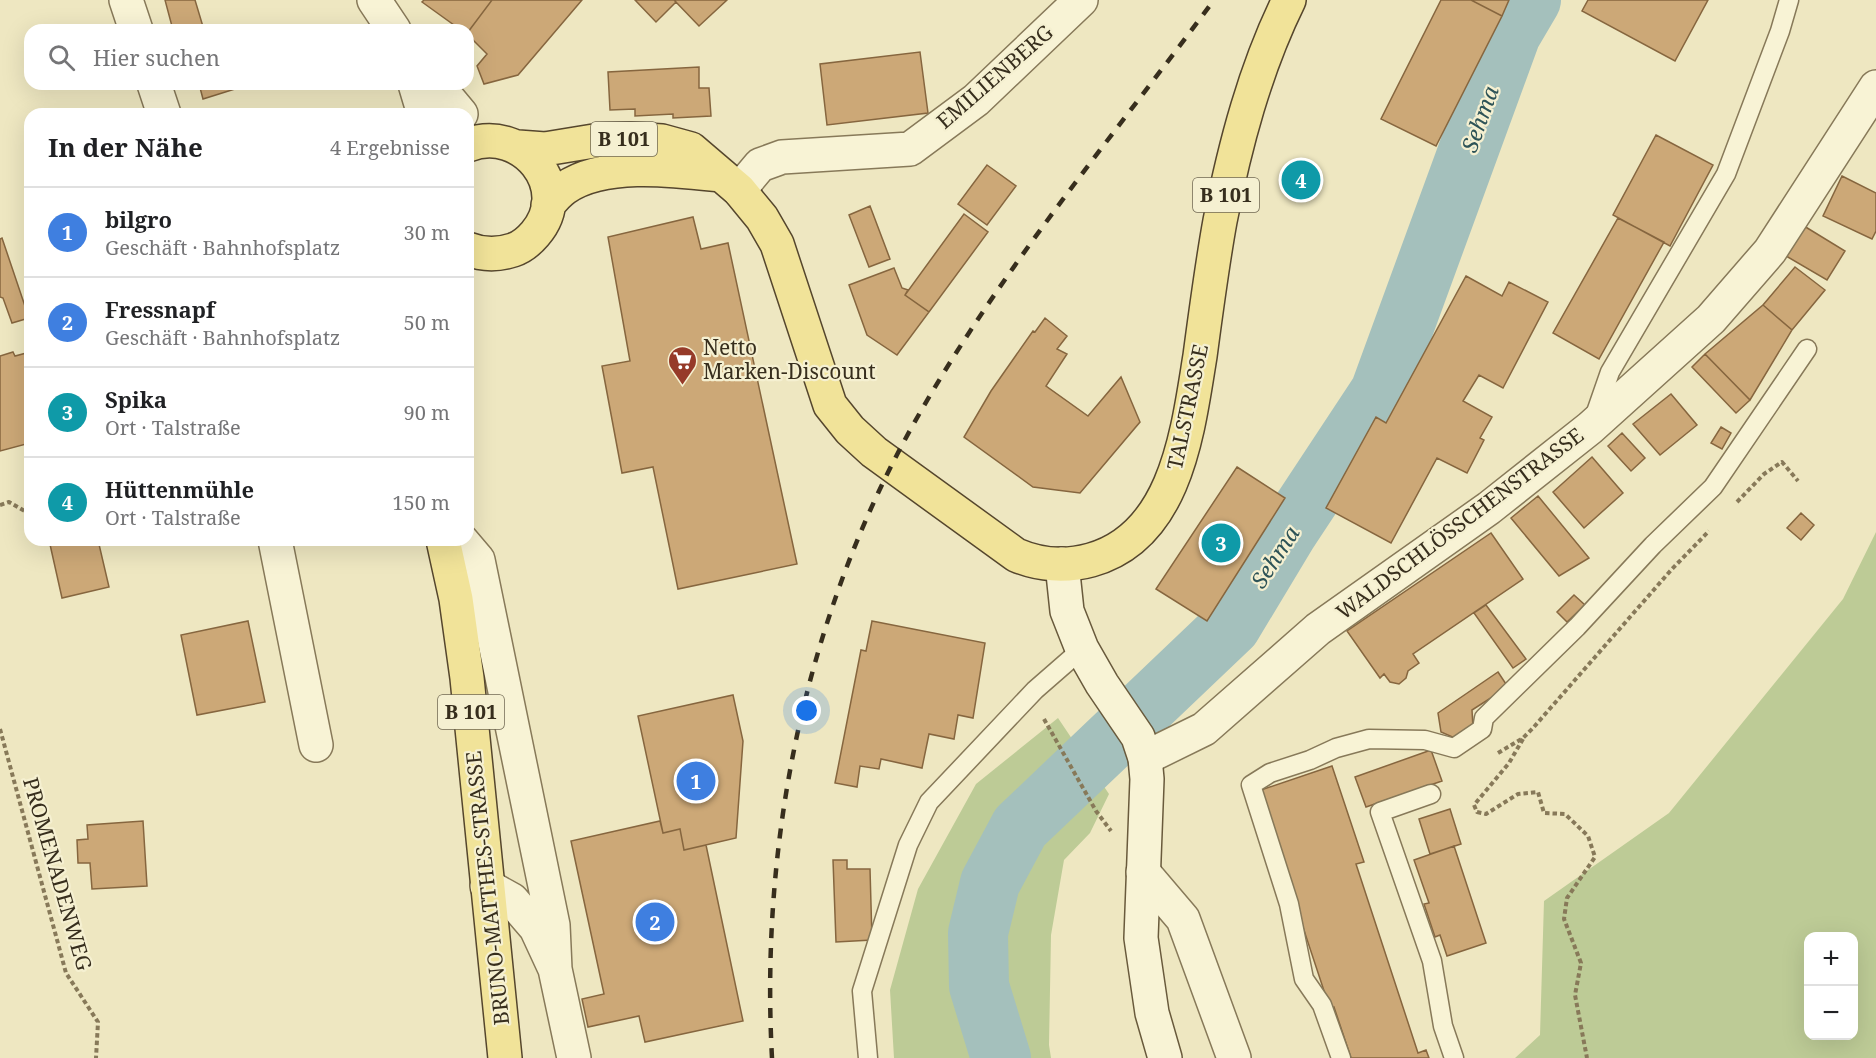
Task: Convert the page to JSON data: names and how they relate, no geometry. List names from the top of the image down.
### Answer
{
  "streets": {
    "main road": ["B 101", "TALSTRASSE", "BRUNO-MATTHES-STRASSE"],
    "street": ["EMILIENBERG", "WALDSCHLÖSSCHENSTRASSE"],
    "path": ["PROMENADENWEG"]
  },
  "crossings": [
    ["EMILIENBERG", "B 101"],
    ["EMILIENBERG", "TALSTRASSE"],
    ["B 101", "TALSTRASSE"]
  ],
  "water": ["Sehma"],
  "places": {
    "supermarket": ["Netto Marken-Discount"]
  },
  "page": {
    "search": "Hier suchen",
    "heading": ["In der Nähe", "4 Ergebnisse"],
    "pins": [
      "4",
      "3",
      "1",
      "2"
    ],
    "list": [
      {
        "mark": "1",
        "name": "bilgro",
        "note": "Geschäft · Bahnhofsplatz",
        "value": "30 m"
      },
      {
        "mark": "2",
        "name": "Fressnapf",
        "note": "Geschäft · Bahnhofsplatz",
        "value": "50 m"
      },
      {
        "mark": "3",
        "name": "Spika",
        "note": "Ort · Talstraße",
        "value": "90 m"
      },
      {
        "mark": "4",
        "name": "Hüttenmühle",
        "note": "Ort · Talstraße",
        "value": "150 m"
      }
    ],
    "map_buttons": ["+", "−"]
  }
}
